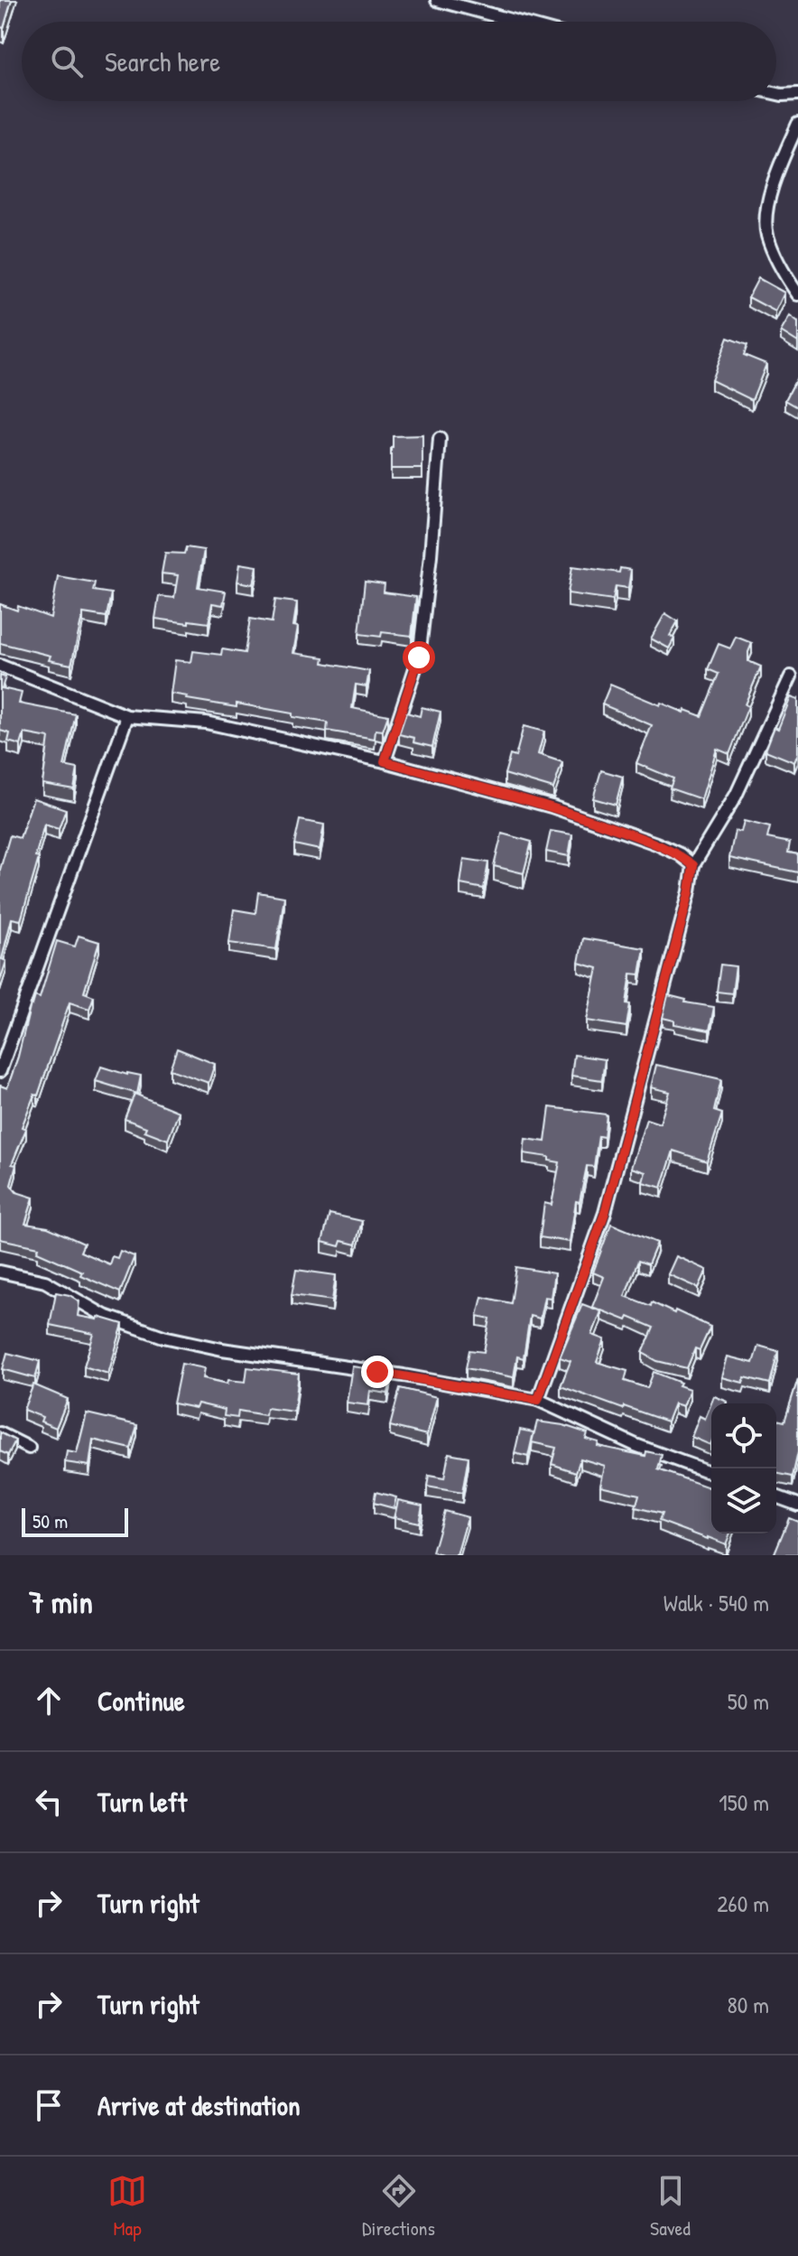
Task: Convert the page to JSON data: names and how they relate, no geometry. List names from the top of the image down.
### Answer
{
  "scale_bar": "50 m",
  "page": {
    "search": "Search here",
    "scale": "50 m",
    "heading": ["7 min", "Walk · 540 m"],
    "list": [
      ["Continue", "50 m"],
      ["Turn left", "150 m"],
      ["Turn right", "260 m"],
      ["Turn right", "80 m"],
      "Arrive at destination"
    ],
    "nav": ["Map", "Directions", "Saved"]
  }
}
